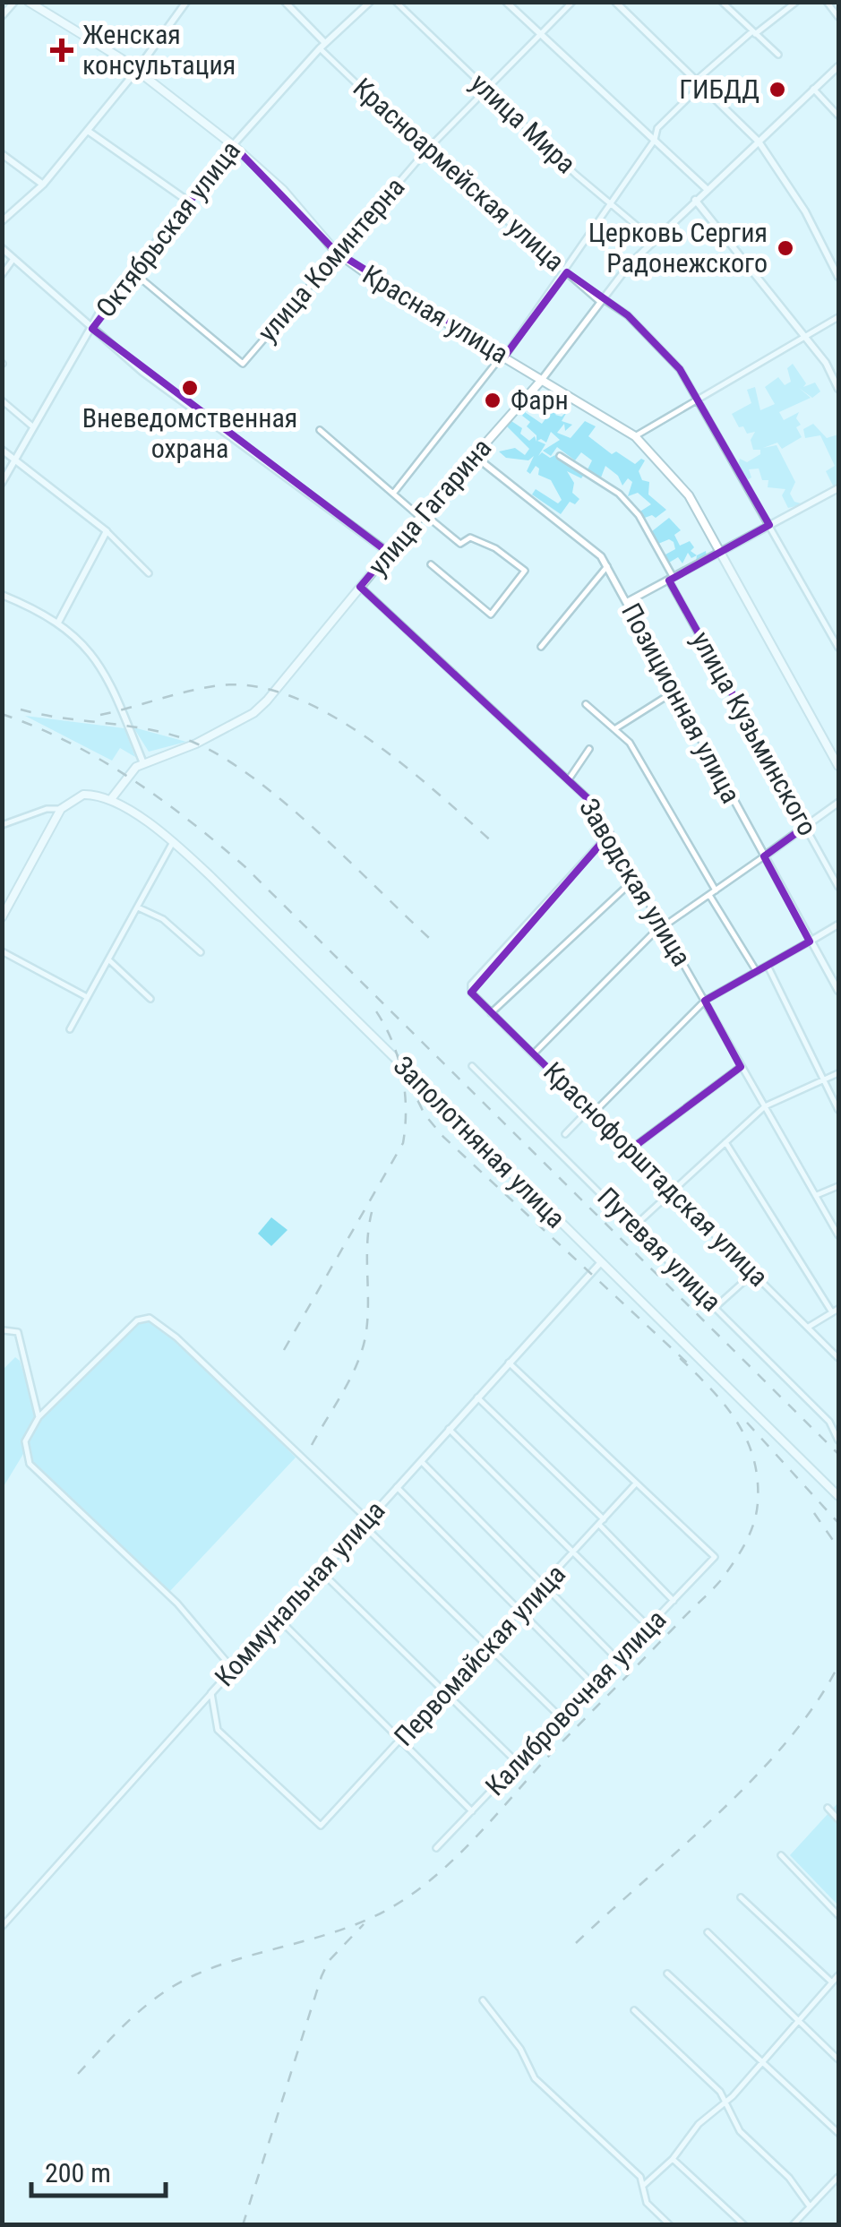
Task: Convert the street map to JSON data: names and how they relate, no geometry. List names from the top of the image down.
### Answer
{
  "streets": {
    "main road": ["Красная улица", "улица Гагарина", "Заполотняная улица"],
    "street": [
      "улица Мира",
      "Красноармейская улица",
      "Октябрьская улица",
      "улица Коминтерна",
      "Позиционная улица",
      "улица Кузьминского",
      "Заводская улица",
      "Краснофорштадская улица",
      "Путевая улица",
      "Коммунальная улица",
      "Первомайская улица",
      "Калибровочная улица"
    ]
  },
  "crossings": [
    ["улица Мира", "улица Коминтерна"],
    ["улица Мира", "улица Гагарина"],
    ["Красноармейская улица", "Октябрьская улица"],
    ["Красноармейская улица", "улица Коминтерна"],
    ["Красноармейская улица", "улица Гагарина"],
    ["Октябрьская улица", "улица Коминтерна"],
    ["Октябрьская улица", "Красная улица"],
    ["улица Коминтерна", "Красная улица"],
    ["Красная улица", "улица Гагарина"],
    ["улица Гагарина", "Позиционная улица"],
    ["улица Гагарина", "Заводская улица"],
    ["улица Гагарина", "Заполотняная улица"],
    ["Заводская улица", "Краснофорштадская улица"],
    ["Заполотняная улица", "Коммунальная улица"],
    ["Коммунальная улица", "Первомайская улица"],
    ["Первомайская улица", "Калибровочная улица"]
  ],
  "places": {
    "health": ["Женская консультация"],
    "other": [
      "ГИБДД",
      "Церковь Сергия Радонежского",
      "Вневедомственная охрана",
      "Фарн"
    ]
  },
  "scale_bar": "200 m"
}
